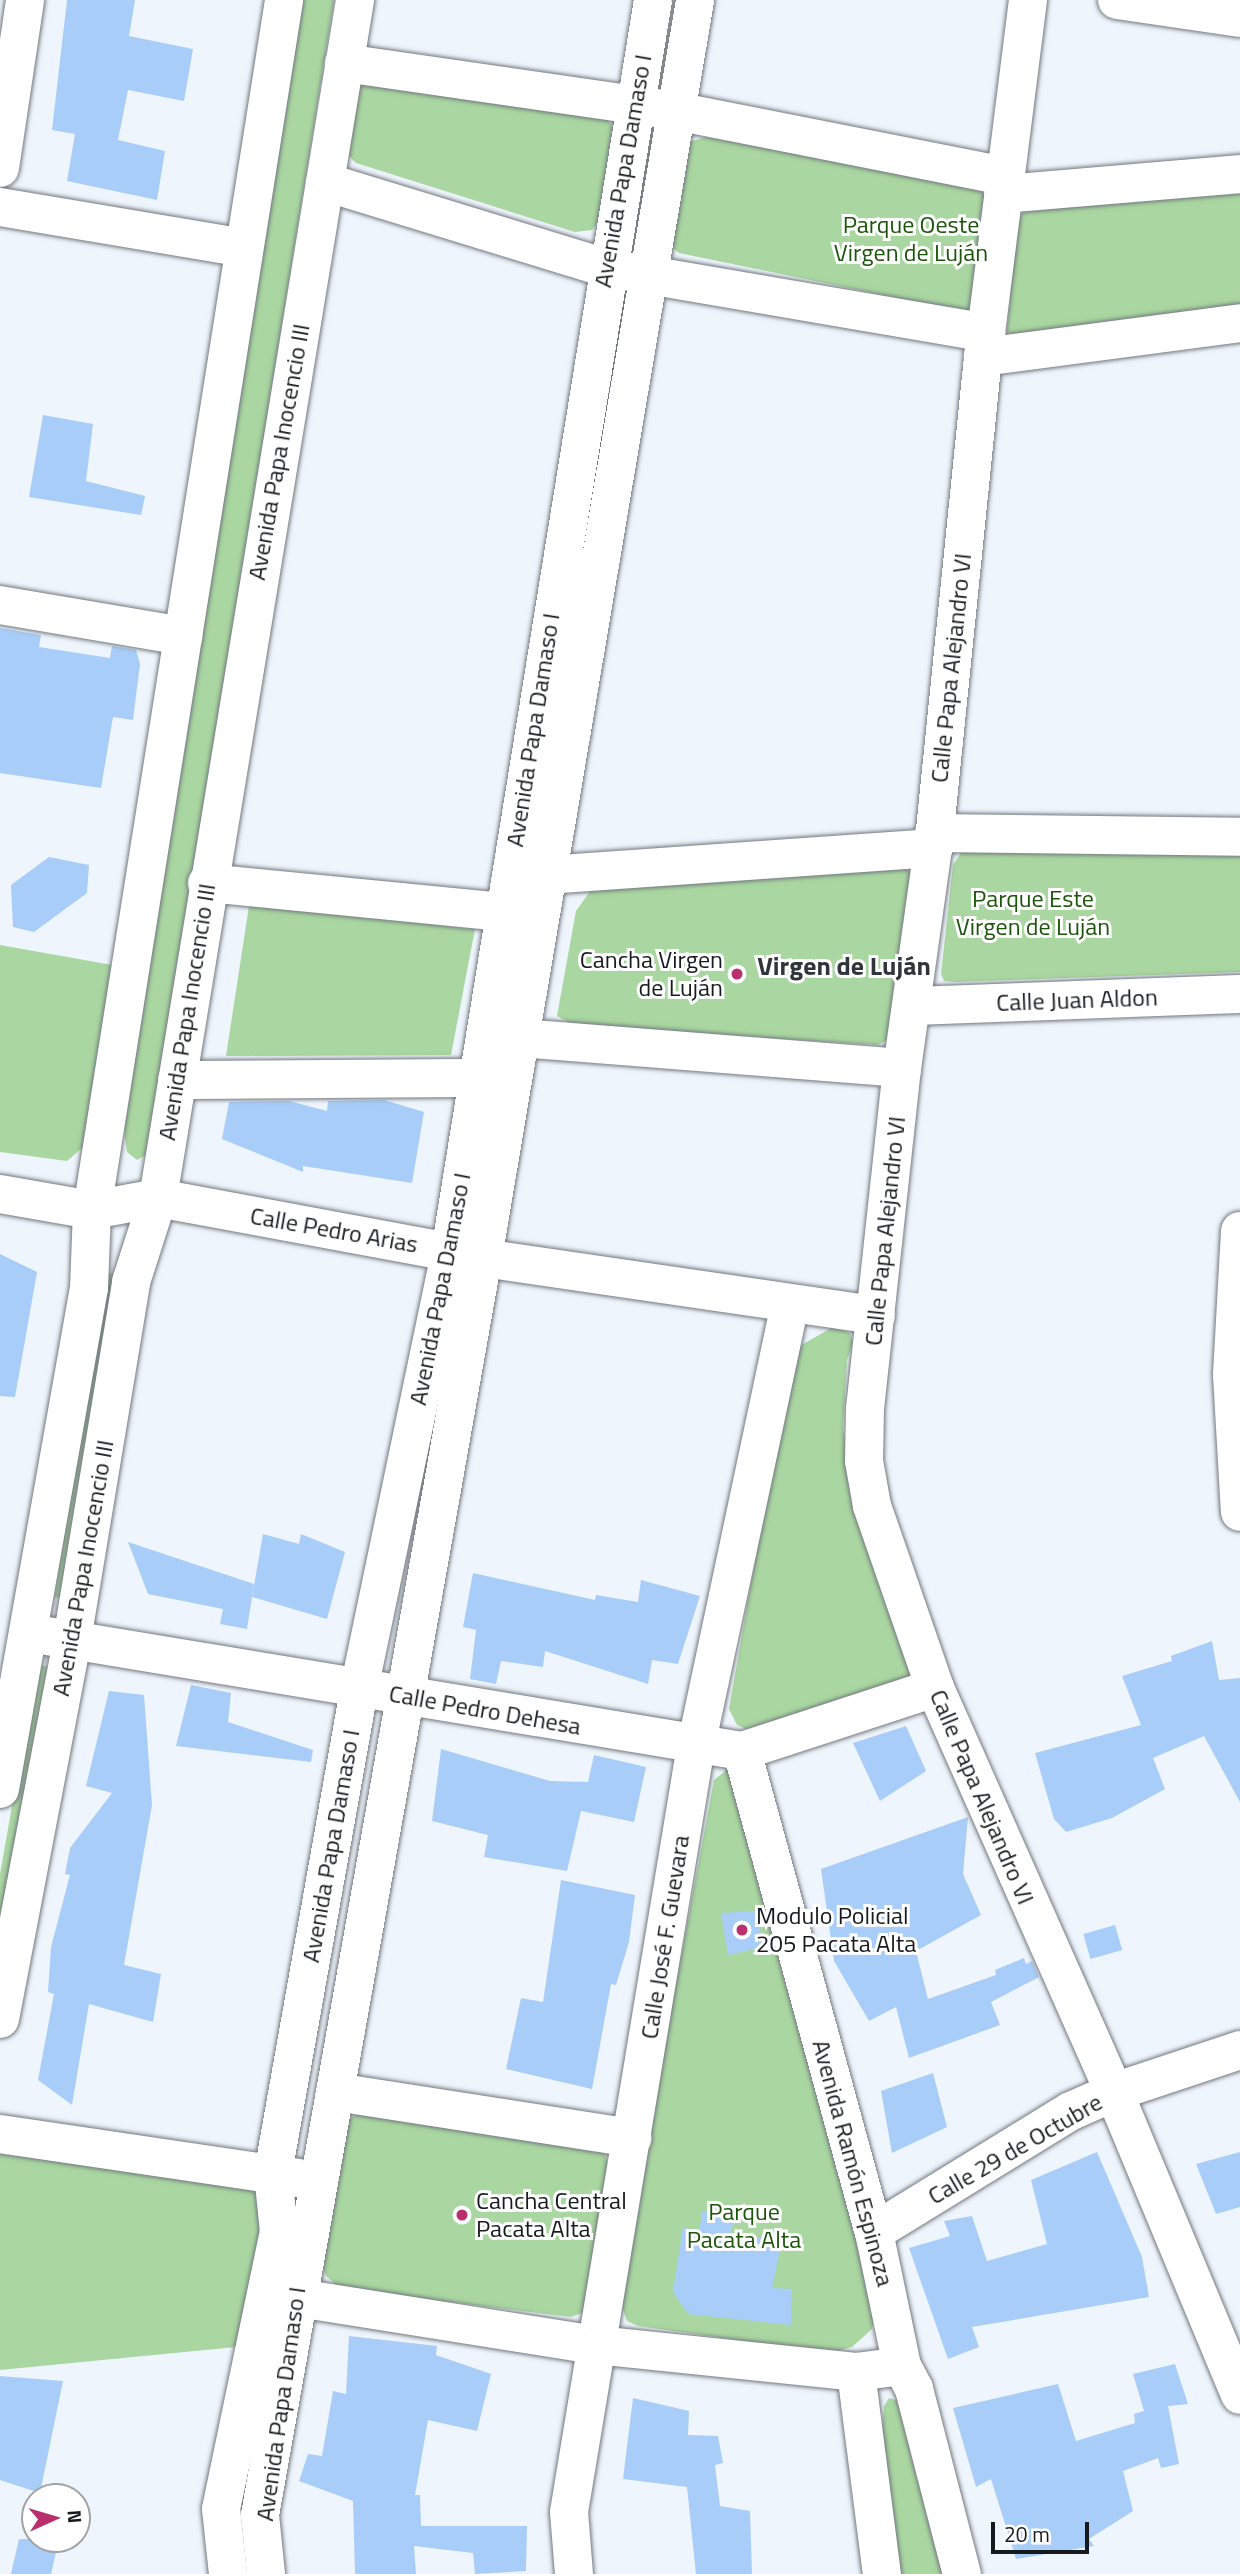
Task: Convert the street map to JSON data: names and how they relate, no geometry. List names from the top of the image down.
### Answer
{
  "streets": {
    "street": [
      "Avenida Papa Damaso I",
      "Avenida Papa Inocencio III",
      "Calle Papa Alejandro VI",
      "Calle Juan Aldon",
      "Calle Pedro Arias",
      "Calle Pedro Dehesa",
      "Calle José F. Guevara",
      "Calle 29 de Octubre",
      "Avenida Ramón Espinoza"
    ]
  },
  "crossings": [
    ["Avenida Papa Damaso I", "Calle Pedro Arias"],
    ["Avenida Papa Damaso I", "Calle Pedro Dehesa"],
    ["Avenida Papa Inocencio III", "Calle Pedro Arias"],
    ["Avenida Papa Inocencio III", "Calle Pedro Dehesa"],
    ["Calle Papa Alejandro VI", "Calle Juan Aldon"],
    ["Calle Papa Alejandro VI", "Calle Pedro Arias"],
    ["Calle Papa Alejandro VI", "Calle Pedro Dehesa"],
    ["Calle Papa Alejandro VI", "Calle 29 de Octubre"],
    ["Calle Pedro Arias", "Calle José F. Guevara"],
    ["Calle Pedro Dehesa", "Calle José F. Guevara"],
    ["Calle Pedro Dehesa", "Avenida Ramón Espinoza"],
    ["Calle 29 de Octubre", "Avenida Ramón Espinoza"]
  ],
  "districts": ["Virgen de Luján"],
  "parks": ["Parque Oeste Virgen de Luján", "Parque Este Virgen de Luján", "Parque Pacata Alta"],
  "places": ["Cancha Virgen de Luján", "Modulo Policial 205 Pacata Alta", "Cancha Central Pacata Alta"],
  "scale_bar": "20 m",
  "north": "right"
}
